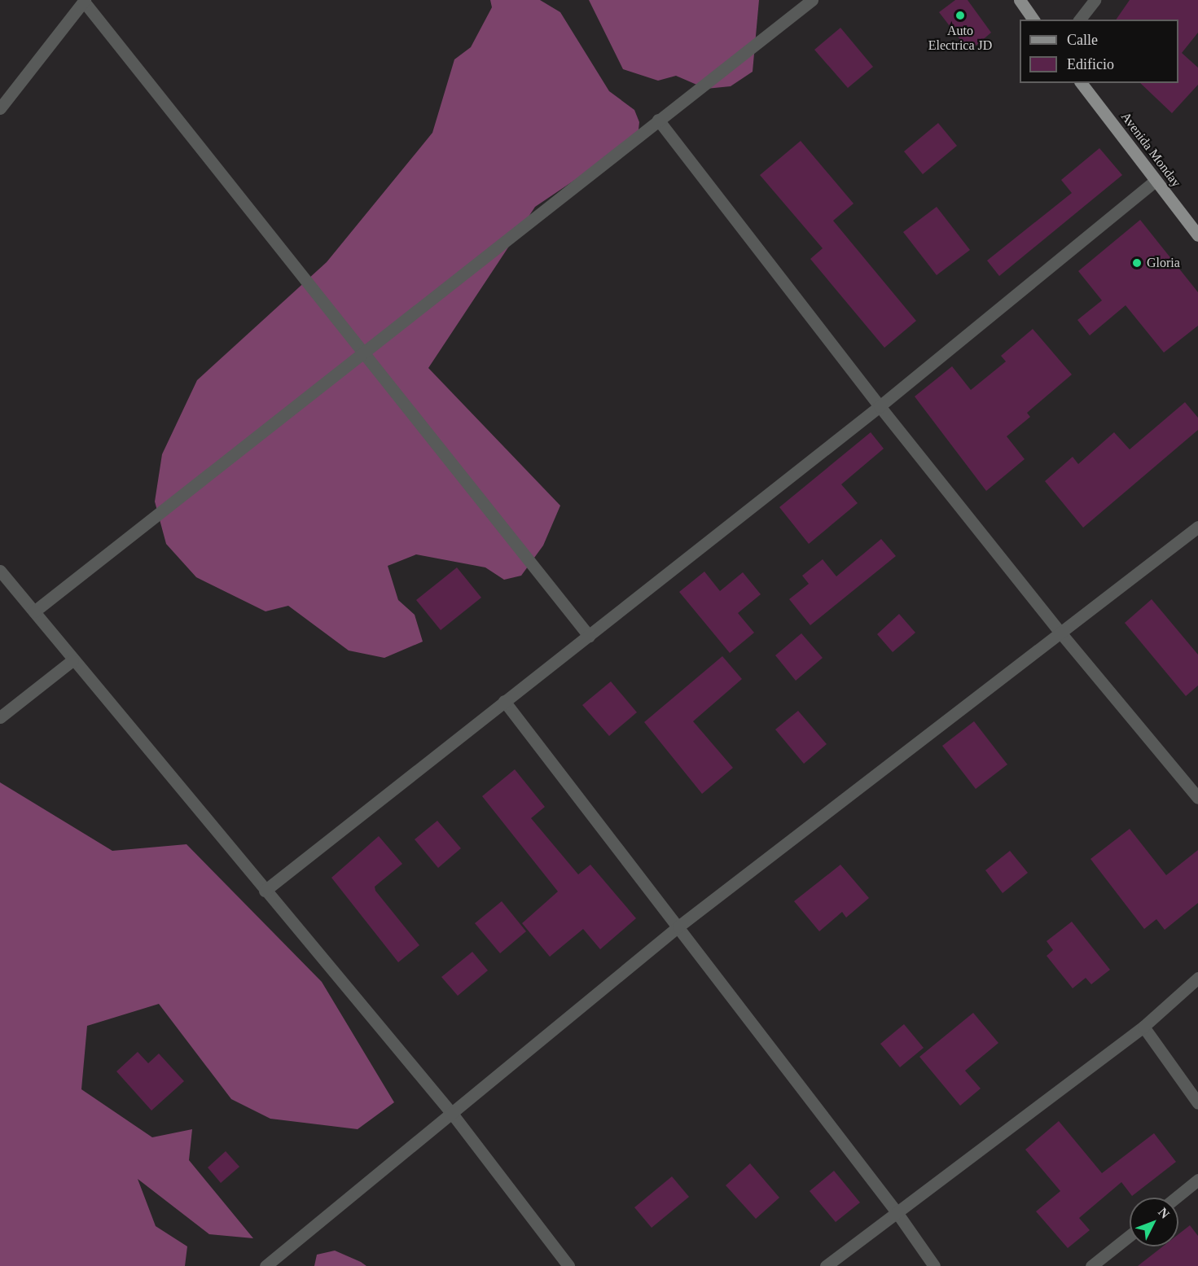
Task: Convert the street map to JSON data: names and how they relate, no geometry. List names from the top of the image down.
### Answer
{
  "streets": {
    "main road": ["Avenida Monday"]
  },
  "places": ["Auto Electrica JD", "Gloria"],
  "legend": ["Calle", "Edificio"],
  "north": "top right"
}
